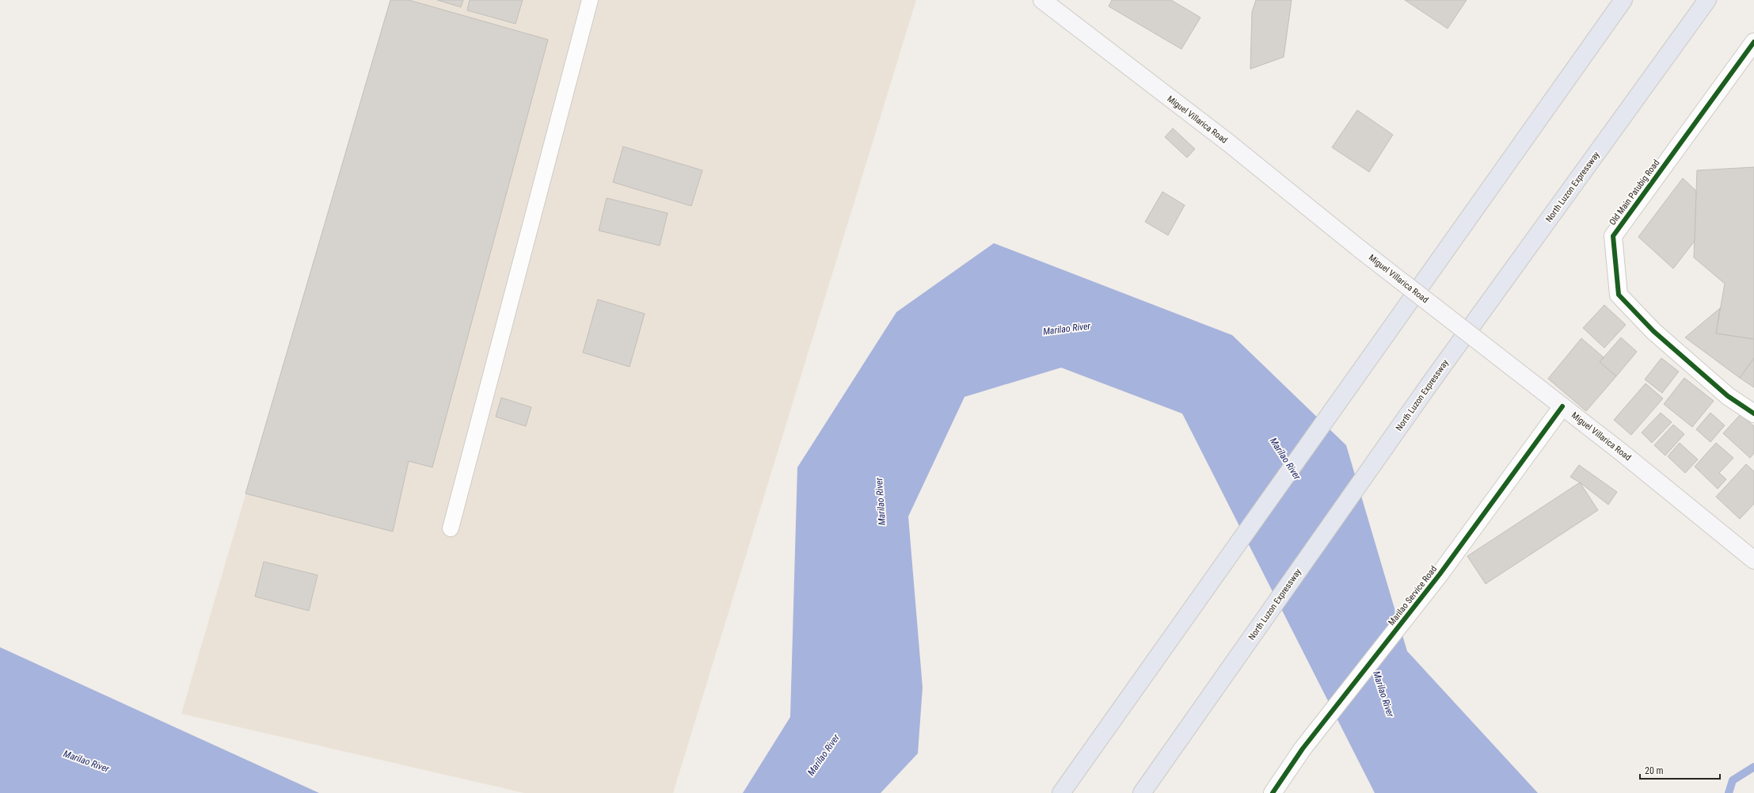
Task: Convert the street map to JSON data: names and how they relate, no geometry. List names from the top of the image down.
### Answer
{
  "streets": {
    "highway": ["North Luzon Expressway"],
    "main road": ["Miguel Villarica Road"],
    "street": ["Old Main Patubig Road", "Marilao Service Road"]
  },
  "crossings": [
    ["Miguel Villarica Road", "Marilao Service Road"]
  ],
  "water": ["Marilao River"],
  "scale_bar": "20 m"
}
